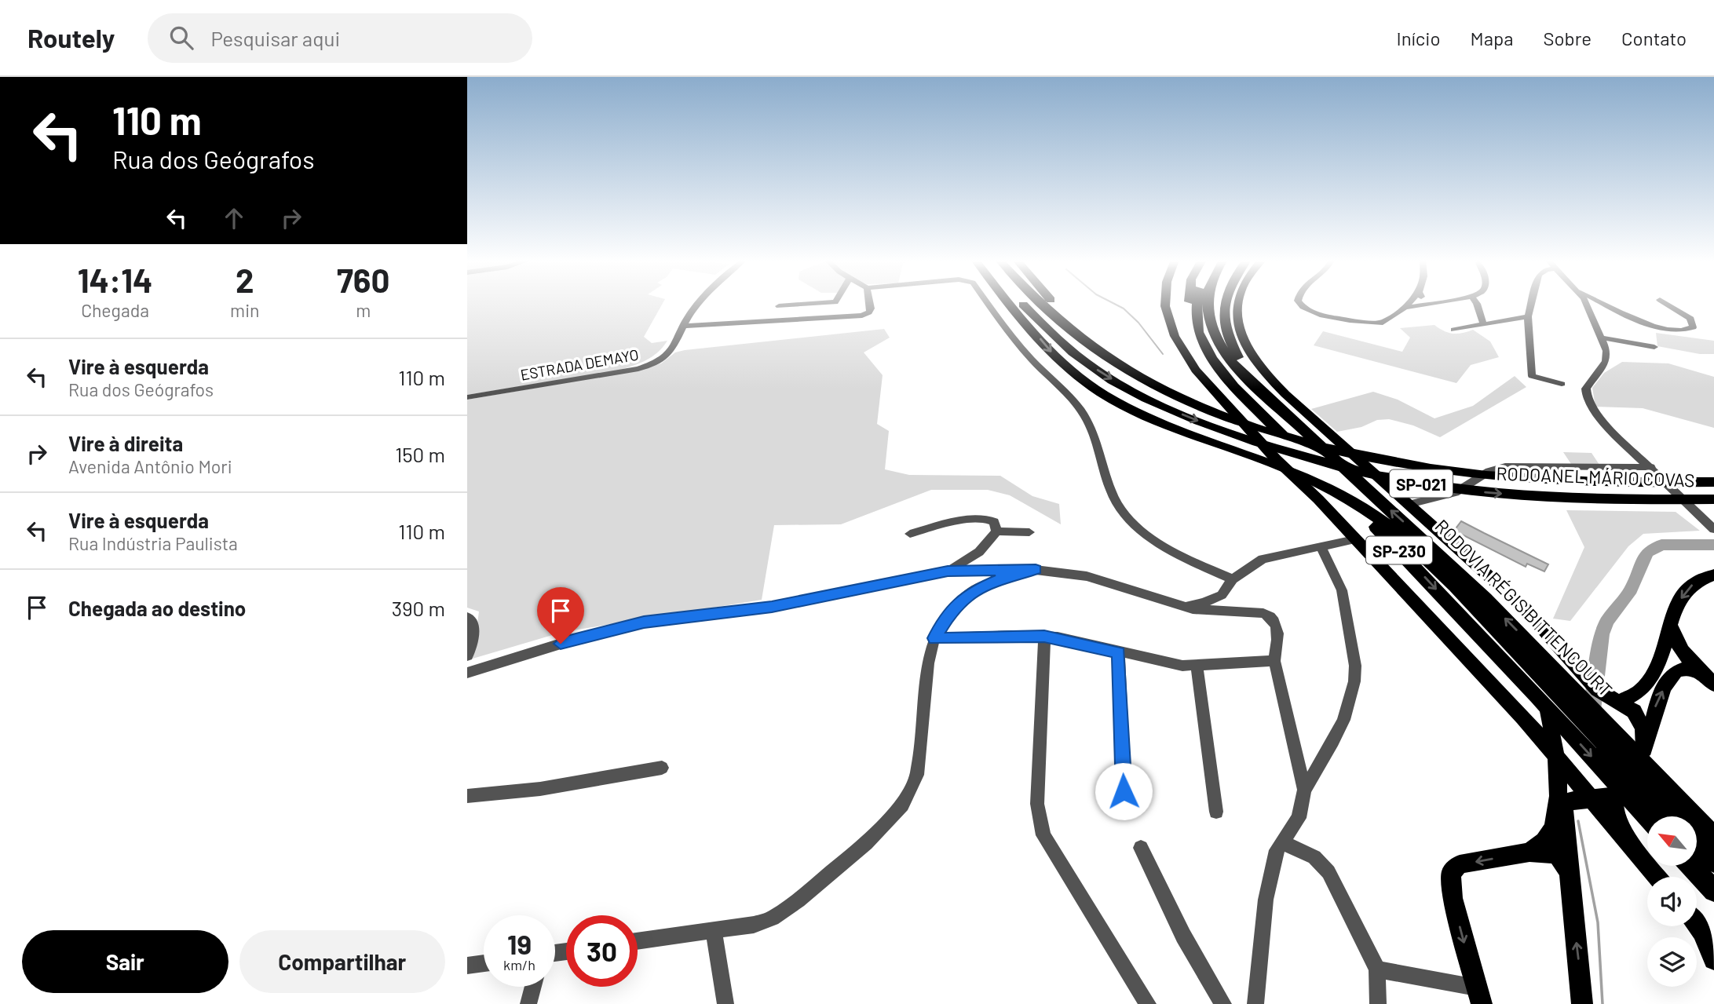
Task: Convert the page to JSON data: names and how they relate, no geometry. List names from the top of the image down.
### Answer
{
  "streets": {
    "highway": [
      "RODOANEL MÁRIO COVAS",
      "SP-021",
      "SP-230",
      "RODOVIA RÉGIS BITTENCOURT"
    ],
    "street": ["ESTRADA DEMAYO"]
  },
  "north": "top left",
  "page": {
    "header": "Routely",
    "search": "Pesquisar aqui",
    "nav": [
      "Início",
      "Mapa",
      "Sobre",
      "Contato"
    ],
    "turn": ["110 m", "Rua dos Geógrafos"],
    "eta": [
      "14:14",
      "Chegada",
      "2",
      "min",
      "760",
      "m"
    ],
    "list": [
      {
        "name": "Vire à esquerda",
        "note": "Rua dos Geógrafos",
        "value": "110 m"
      },
      {
        "name": "Vire à direita",
        "note": "Avenida Antônio Mori",
        "value": "150 m"
      },
      {
        "name": "Vire à esquerda",
        "note": "Rua Indústria Paulista",
        "value": "110 m"
      },
      {
        "name": "Chegada ao destino",
        "value": "390 m"
      }
    ],
    "speed": "19 km/h",
    "limit": "30",
    "buttons": ["Sair", "Compartilhar"]
  }
}
